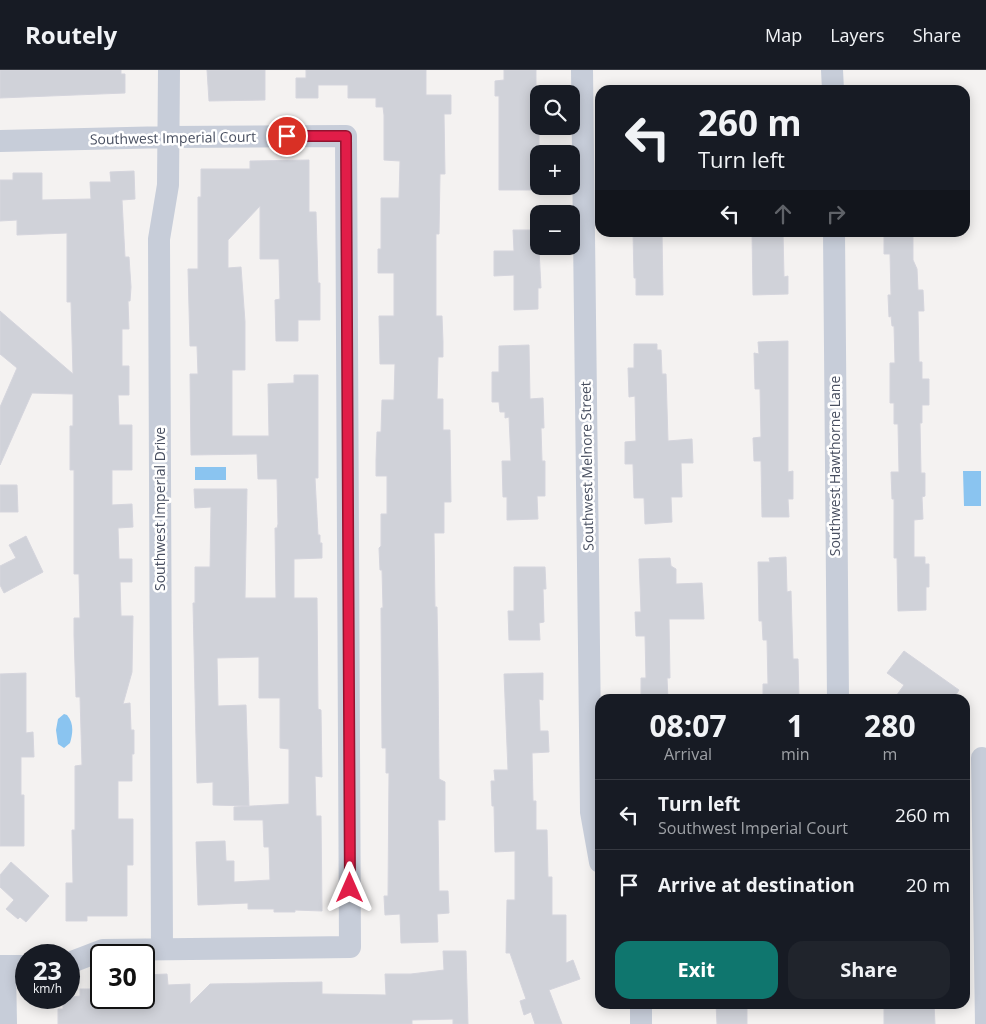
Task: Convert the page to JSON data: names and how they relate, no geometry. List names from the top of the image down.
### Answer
{
  "streets": {
    "street": [
      "Southwest Imperial Court",
      "Southwest Melnore Street",
      "Southwest Hawthorne Lane",
      "Southwest Imperial Drive"
    ]
  },
  "crossings": [
    ["Southwest Imperial Court", "Southwest Imperial Drive"]
  ],
  "page": {
    "header": "Routely",
    "nav": ["Map", "Layers", "Share"],
    "map_buttons": ["+", "−"],
    "turn": ["260 m", "Turn left"],
    "eta": [
      "08:07",
      "Arrival",
      "1",
      "min",
      "280",
      "m"
    ],
    "list": [
      {
        "name": "Turn left",
        "note": "Southwest Imperial Court",
        "value": "260 m"
      },
      {
        "name": "Arrive at destination",
        "value": "20 m"
      }
    ],
    "buttons": ["Exit", "Share"],
    "speed": "23 km/h",
    "limit": "30"
  }
}
